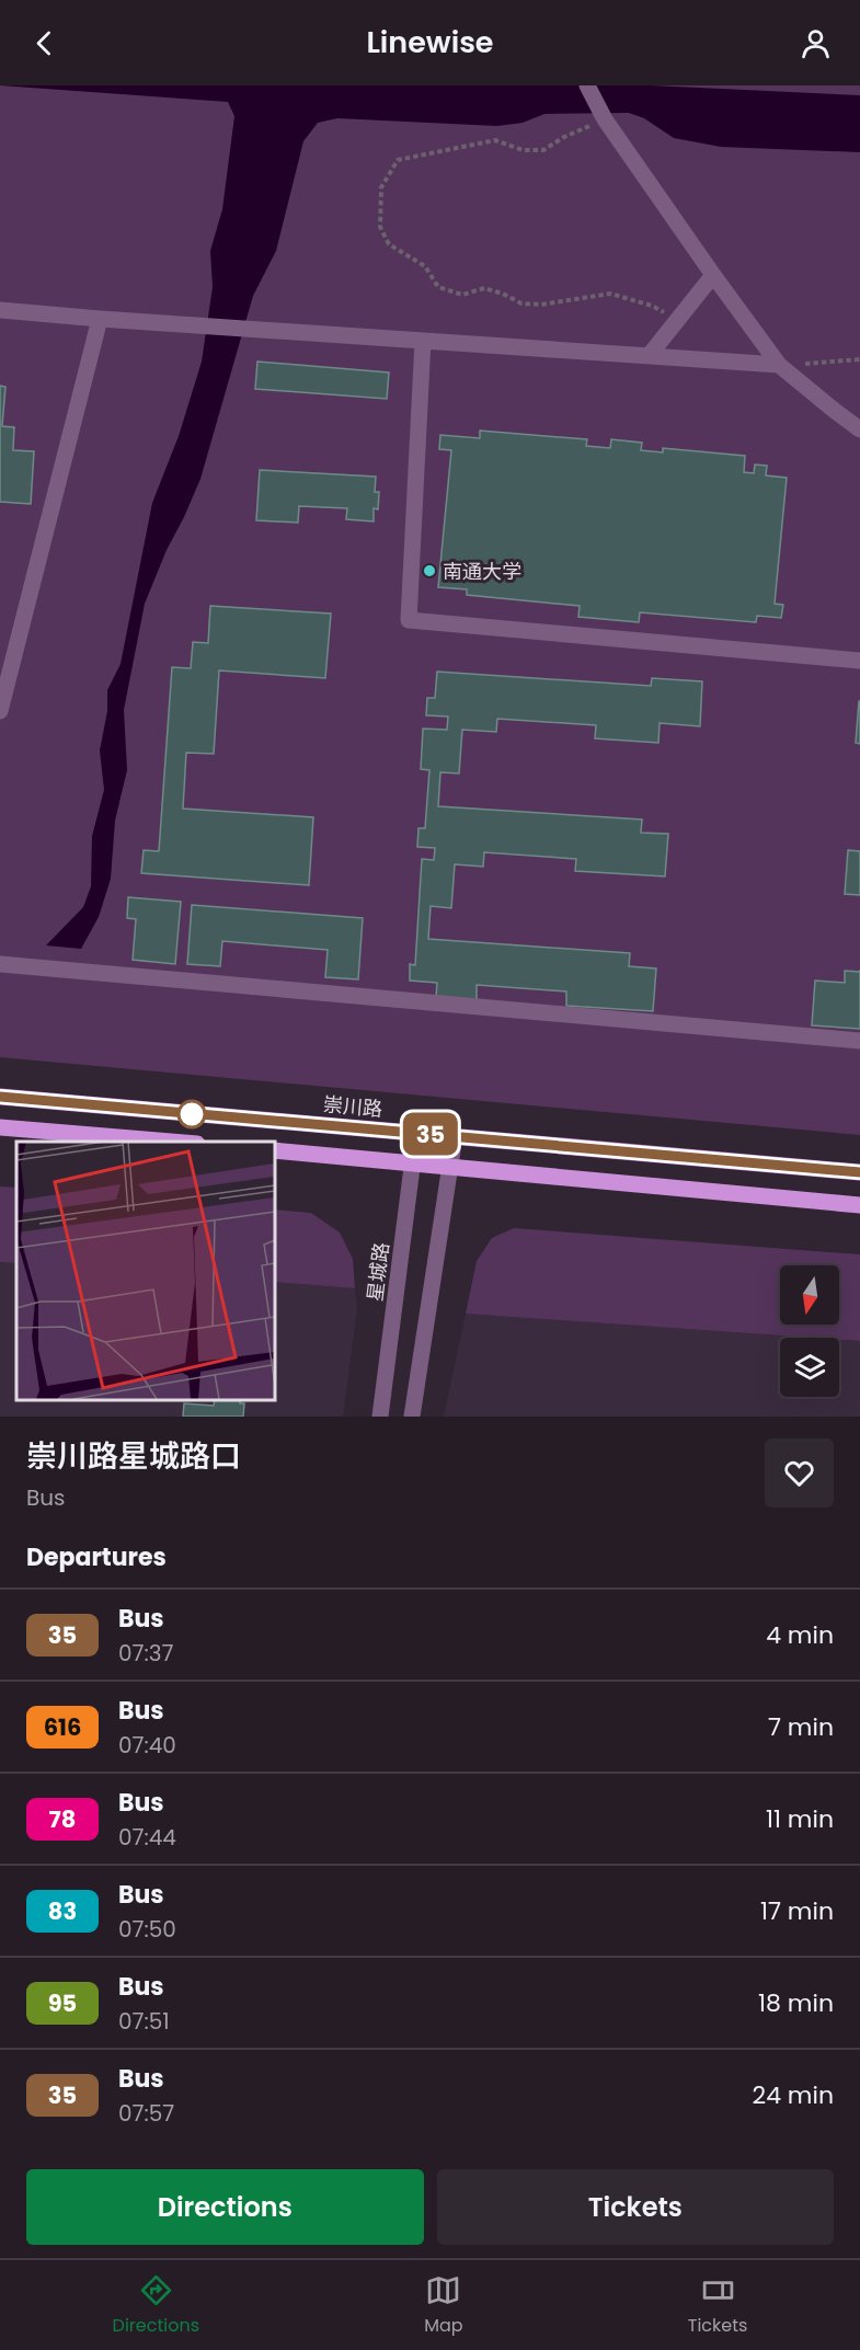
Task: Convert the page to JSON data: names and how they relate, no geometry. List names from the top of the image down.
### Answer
{
  "streets": {
    "main road": ["崇川路"],
    "street": ["星城路"]
  },
  "crossings": [
    ["崇川路", "星城路"]
  ],
  "places": ["南通大学"],
  "lines": ["bus line 35"],
  "north": "bottom",
  "page": {
    "header": "Linewise",
    "on_map": "35",
    "heading": [
      ["崇川路星城路口", "Bus"],
      "Departures"
    ],
    "list": [
      {
        "mark": "35",
        "name": "Bus",
        "note": "07:37",
        "value": "4 min"
      },
      {
        "mark": "616",
        "name": "Bus",
        "note": "07:40",
        "value": "7 min"
      },
      {
        "mark": "78",
        "name": "Bus",
        "note": "07:44",
        "value": "11 min"
      },
      {
        "mark": "83",
        "name": "Bus",
        "note": "07:50",
        "value": "17 min"
      },
      {
        "mark": "95",
        "name": "Bus",
        "note": "07:51",
        "value": "18 min"
      },
      {
        "mark": "35",
        "name": "Bus",
        "note": "07:57",
        "value": "24 min"
      }
    ],
    "buttons": ["Directions", "Tickets"],
    "tabs": ["Directions", "Map", "Tickets"]
  }
}
